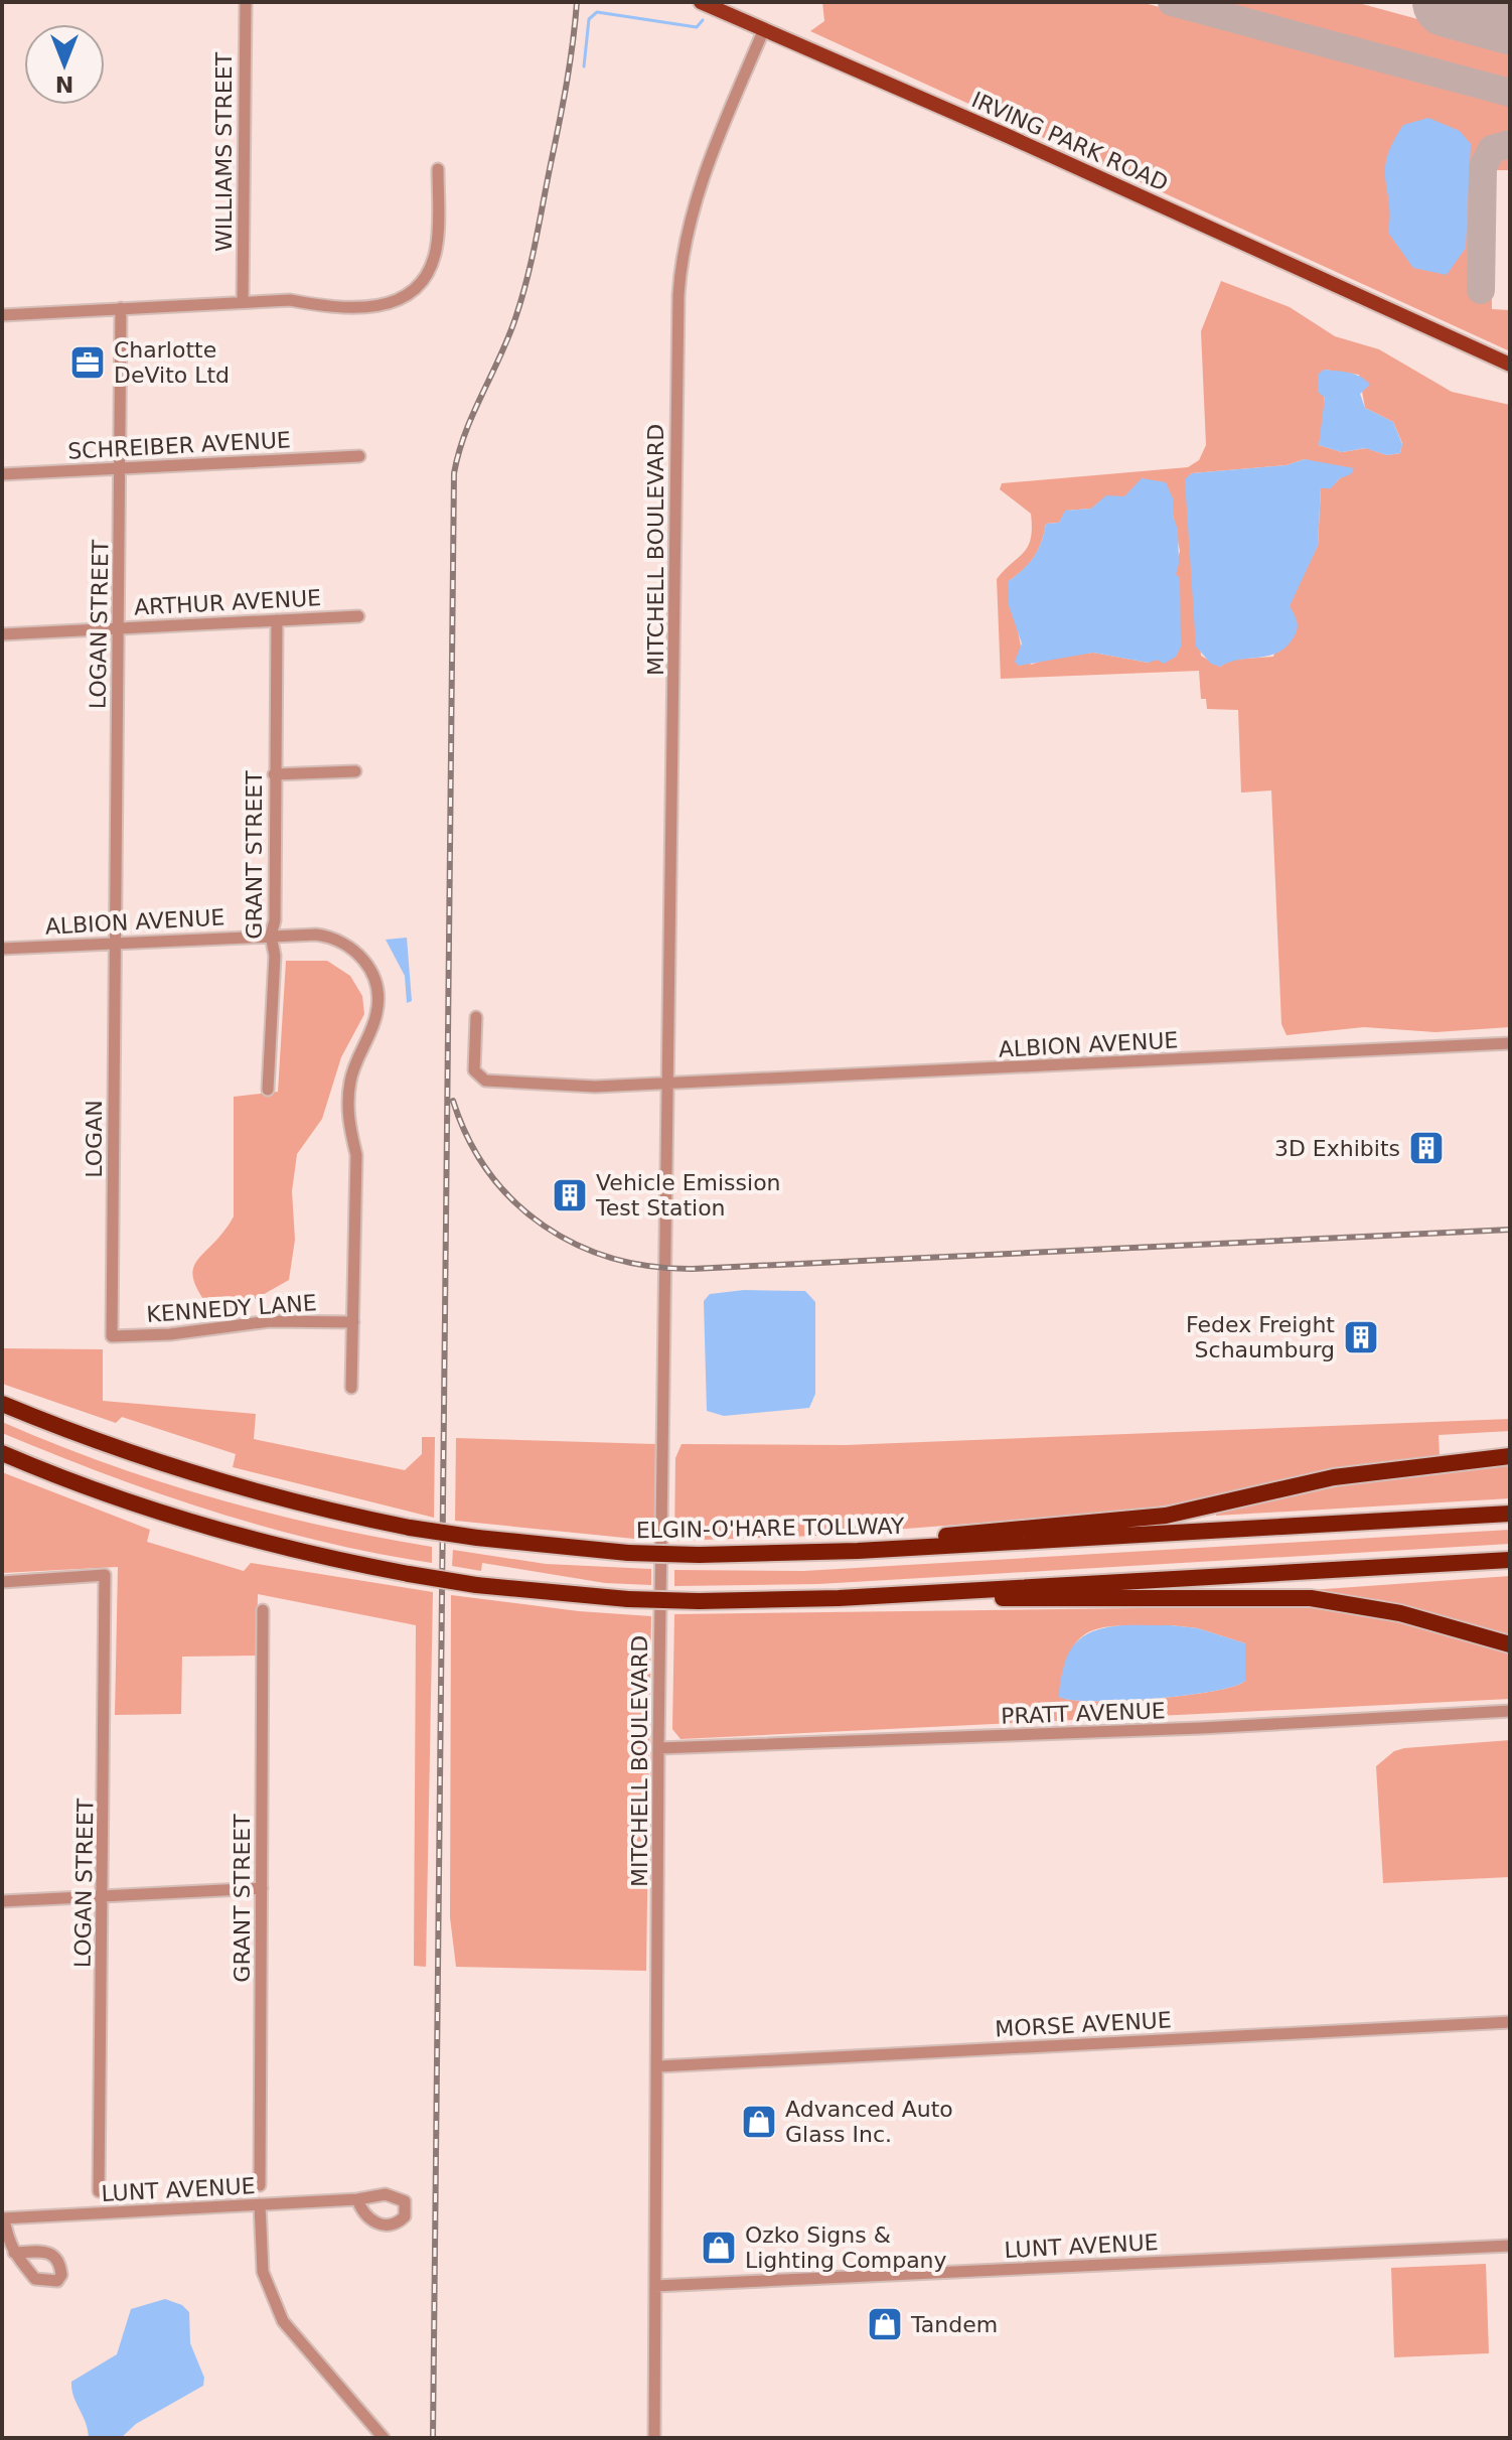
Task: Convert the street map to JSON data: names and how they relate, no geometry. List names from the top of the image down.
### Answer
{
  "streets": {
    "highway": ["ELGIN-O'HARE TOLLWAY"],
    "main road": ["IRVING PARK ROAD"],
    "street": [
      "WILLIAMS STREET",
      "SCHREIBER AVENUE",
      "MITCHELL BOULEVARD",
      "ARTHUR AVENUE",
      "LOGAN STREET",
      "GRANT STREET",
      "ALBION AVENUE",
      "LOGAN",
      "KENNEDY LANE",
      "PRATT AVENUE",
      "MORSE AVENUE",
      "LUNT AVENUE"
    ]
  },
  "crossings": [
    ["IRVING PARK ROAD", "MITCHELL BOULEVARD"],
    ["SCHREIBER AVENUE", "LOGAN STREET"],
    ["MITCHELL BOULEVARD", "ALBION AVENUE"],
    ["MITCHELL BOULEVARD", "PRATT AVENUE"],
    ["MITCHELL BOULEVARD", "MORSE AVENUE"],
    ["MITCHELL BOULEVARD", "LUNT AVENUE"],
    ["ARTHUR AVENUE", "LOGAN STREET"],
    ["ARTHUR AVENUE", "GRANT STREET"],
    ["LOGAN STREET", "ALBION AVENUE"],
    ["LOGAN STREET", "LOGAN"],
    ["GRANT STREET", "ALBION AVENUE"],
    ["ALBION AVENUE", "LOGAN"],
    ["ALBION AVENUE", "KENNEDY LANE"],
    ["LOGAN", "KENNEDY LANE"]
  ],
  "places": {
    "office": ["Charlotte DeVito Ltd"],
    "building": ["3D Exhibits", "Vehicle Emission Test Station", "Fedex Freight Schaumburg"],
    "shop": ["Advanced Auto Glass Inc.", "Ozko Signs & Lighting Company", "Tandem"]
  },
  "north": "bottom"
}
